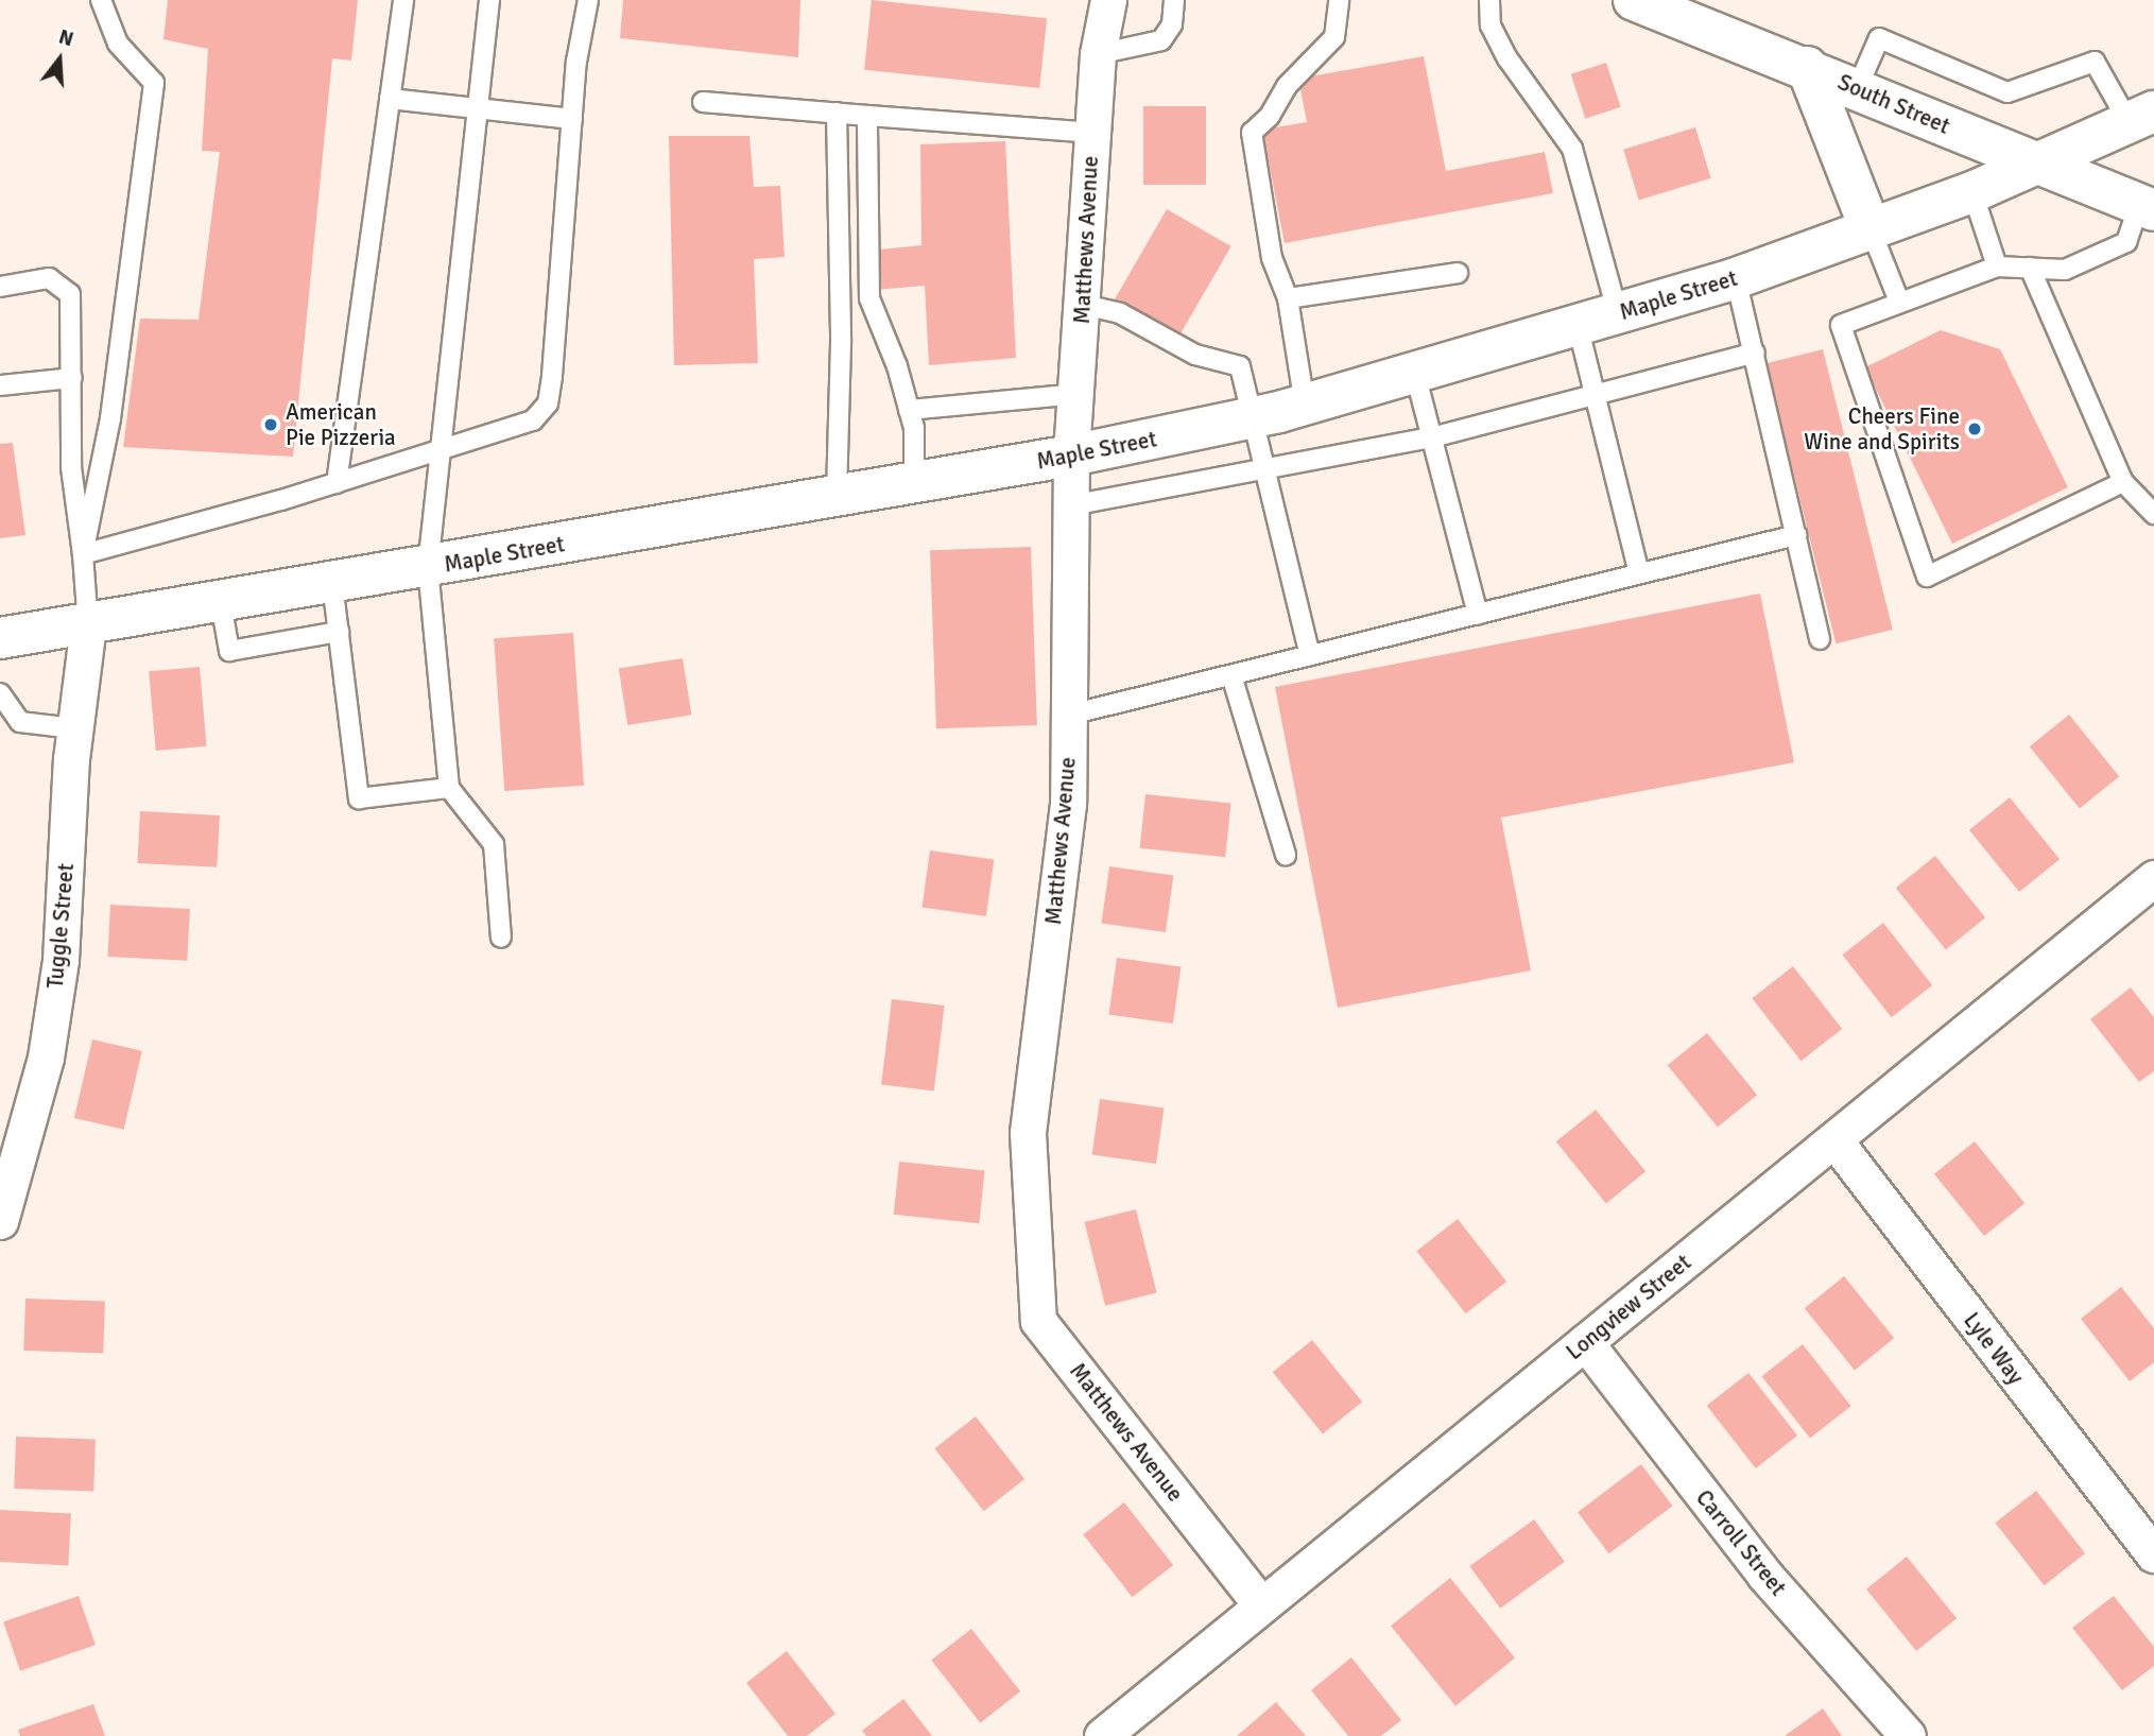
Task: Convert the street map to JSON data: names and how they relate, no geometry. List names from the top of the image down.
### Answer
{
  "streets": {
    "main road": ["South Street", "Maple Street"],
    "street": [
      "Matthews Avenue",
      "Tuggle Street",
      "Longview Street",
      "Lyle Way",
      "Carroll Street"
    ]
  },
  "crossings": [
    ["South Street", "Maple Street"],
    ["Matthews Avenue", "Maple Street"],
    ["Matthews Avenue", "Longview Street"],
    ["Maple Street", "Tuggle Street"],
    ["Longview Street", "Lyle Way"],
    ["Longview Street", "Carroll Street"]
  ],
  "places": ["American Pie Pizzeria", "Cheers Fine Wine and Spirits"],
  "north": "top"
}
